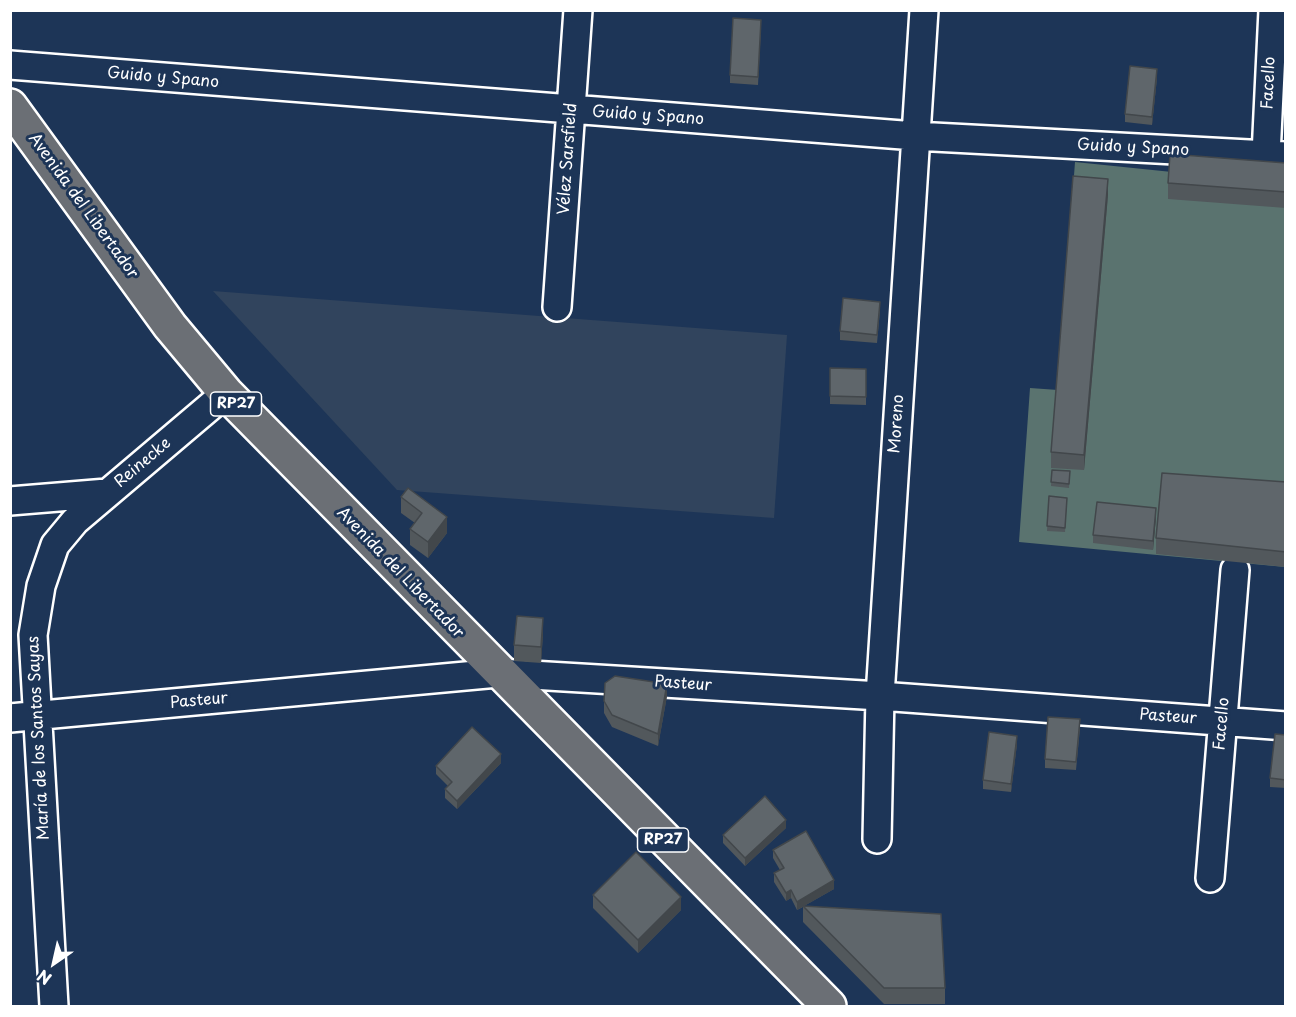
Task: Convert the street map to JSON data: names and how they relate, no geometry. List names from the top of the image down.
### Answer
{
  "streets": {
    "main road": ["Avenida del Libertador", "RP27"],
    "street": [
      "Guido y Spano",
      "Facello",
      "Vélez Sarsfield",
      "Moreno",
      "Reinecke",
      "Pasteur",
      "María de los Santos Sayas"
    ]
  },
  "crossings": [
    ["Guido y Spano", "Facello"],
    ["Guido y Spano", "Vélez Sarsfield"],
    ["Guido y Spano", "Moreno"],
    ["Facello", "Pasteur"],
    ["Avenida del Libertador", "Reinecke"],
    ["Avenida del Libertador", "Pasteur"],
    ["Moreno", "Pasteur"],
    ["Reinecke", "María de los Santos Sayas"],
    ["Pasteur", "María de los Santos Sayas"]
  ],
  "north": "bottom left"
}
